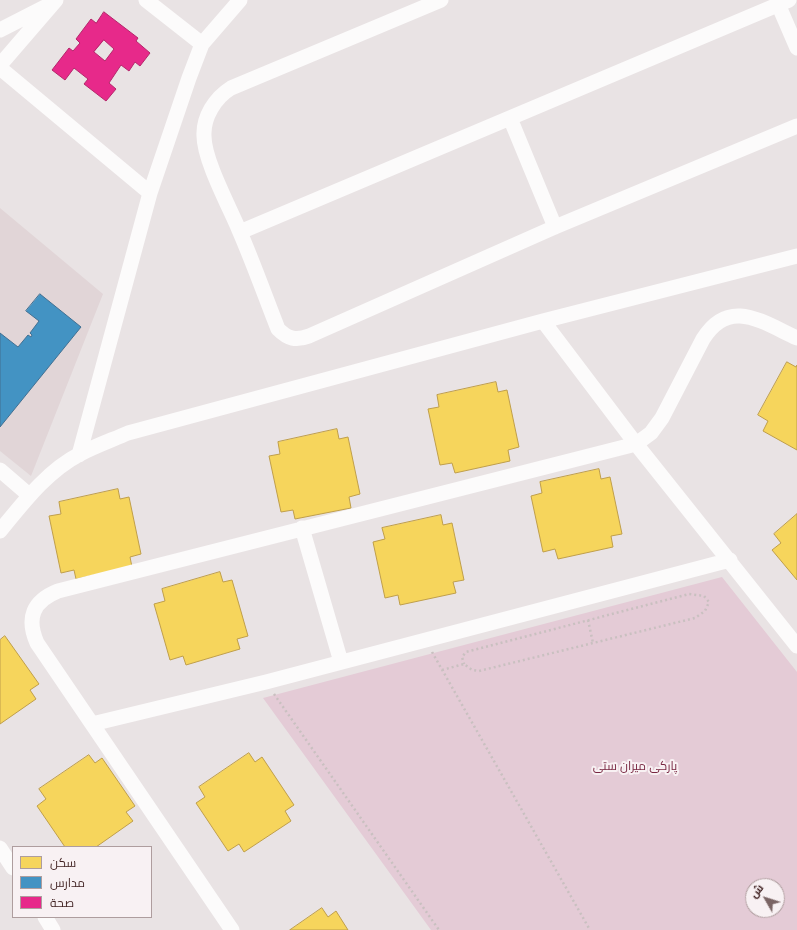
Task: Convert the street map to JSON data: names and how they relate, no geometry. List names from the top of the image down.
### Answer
{
  "parks": ["پارکی میران ستی"],
  "legend": ["سكن", "مدارس", "صحة"],
  "north": "top left"
}
